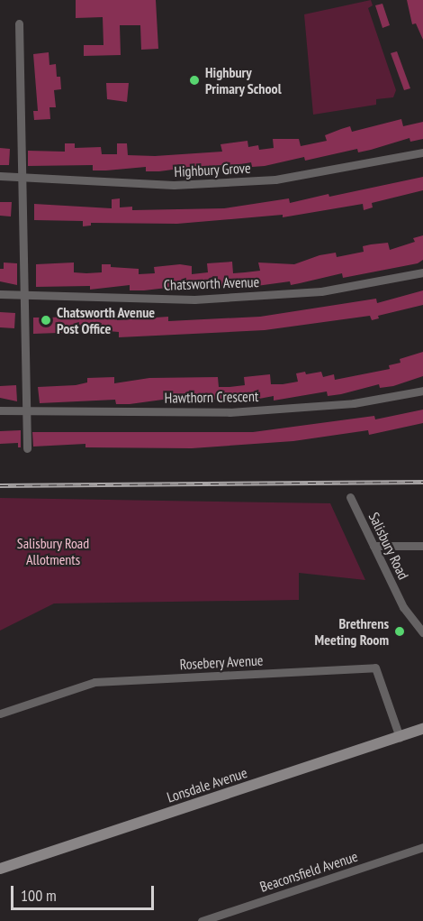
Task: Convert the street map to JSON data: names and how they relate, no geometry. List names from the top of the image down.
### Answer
{
  "streets": {
    "street": [
      "Highbury Grove",
      "Chatsworth Avenue",
      "Hawthorn Crescent",
      "Salisbury Road",
      "Rosebery Avenue",
      "Lonsdale Avenue",
      "Beaconsfield Avenue"
    ]
  },
  "crossings": [
    ["Rosebery Avenue", "Lonsdale Avenue"]
  ],
  "parks": ["Salisbury Road Allotments"],
  "places": ["Highbury Primary School", "Chatsworth Avenue Post Office", "Brethrens Meeting Room"],
  "scale_bar": "100 m"
}
